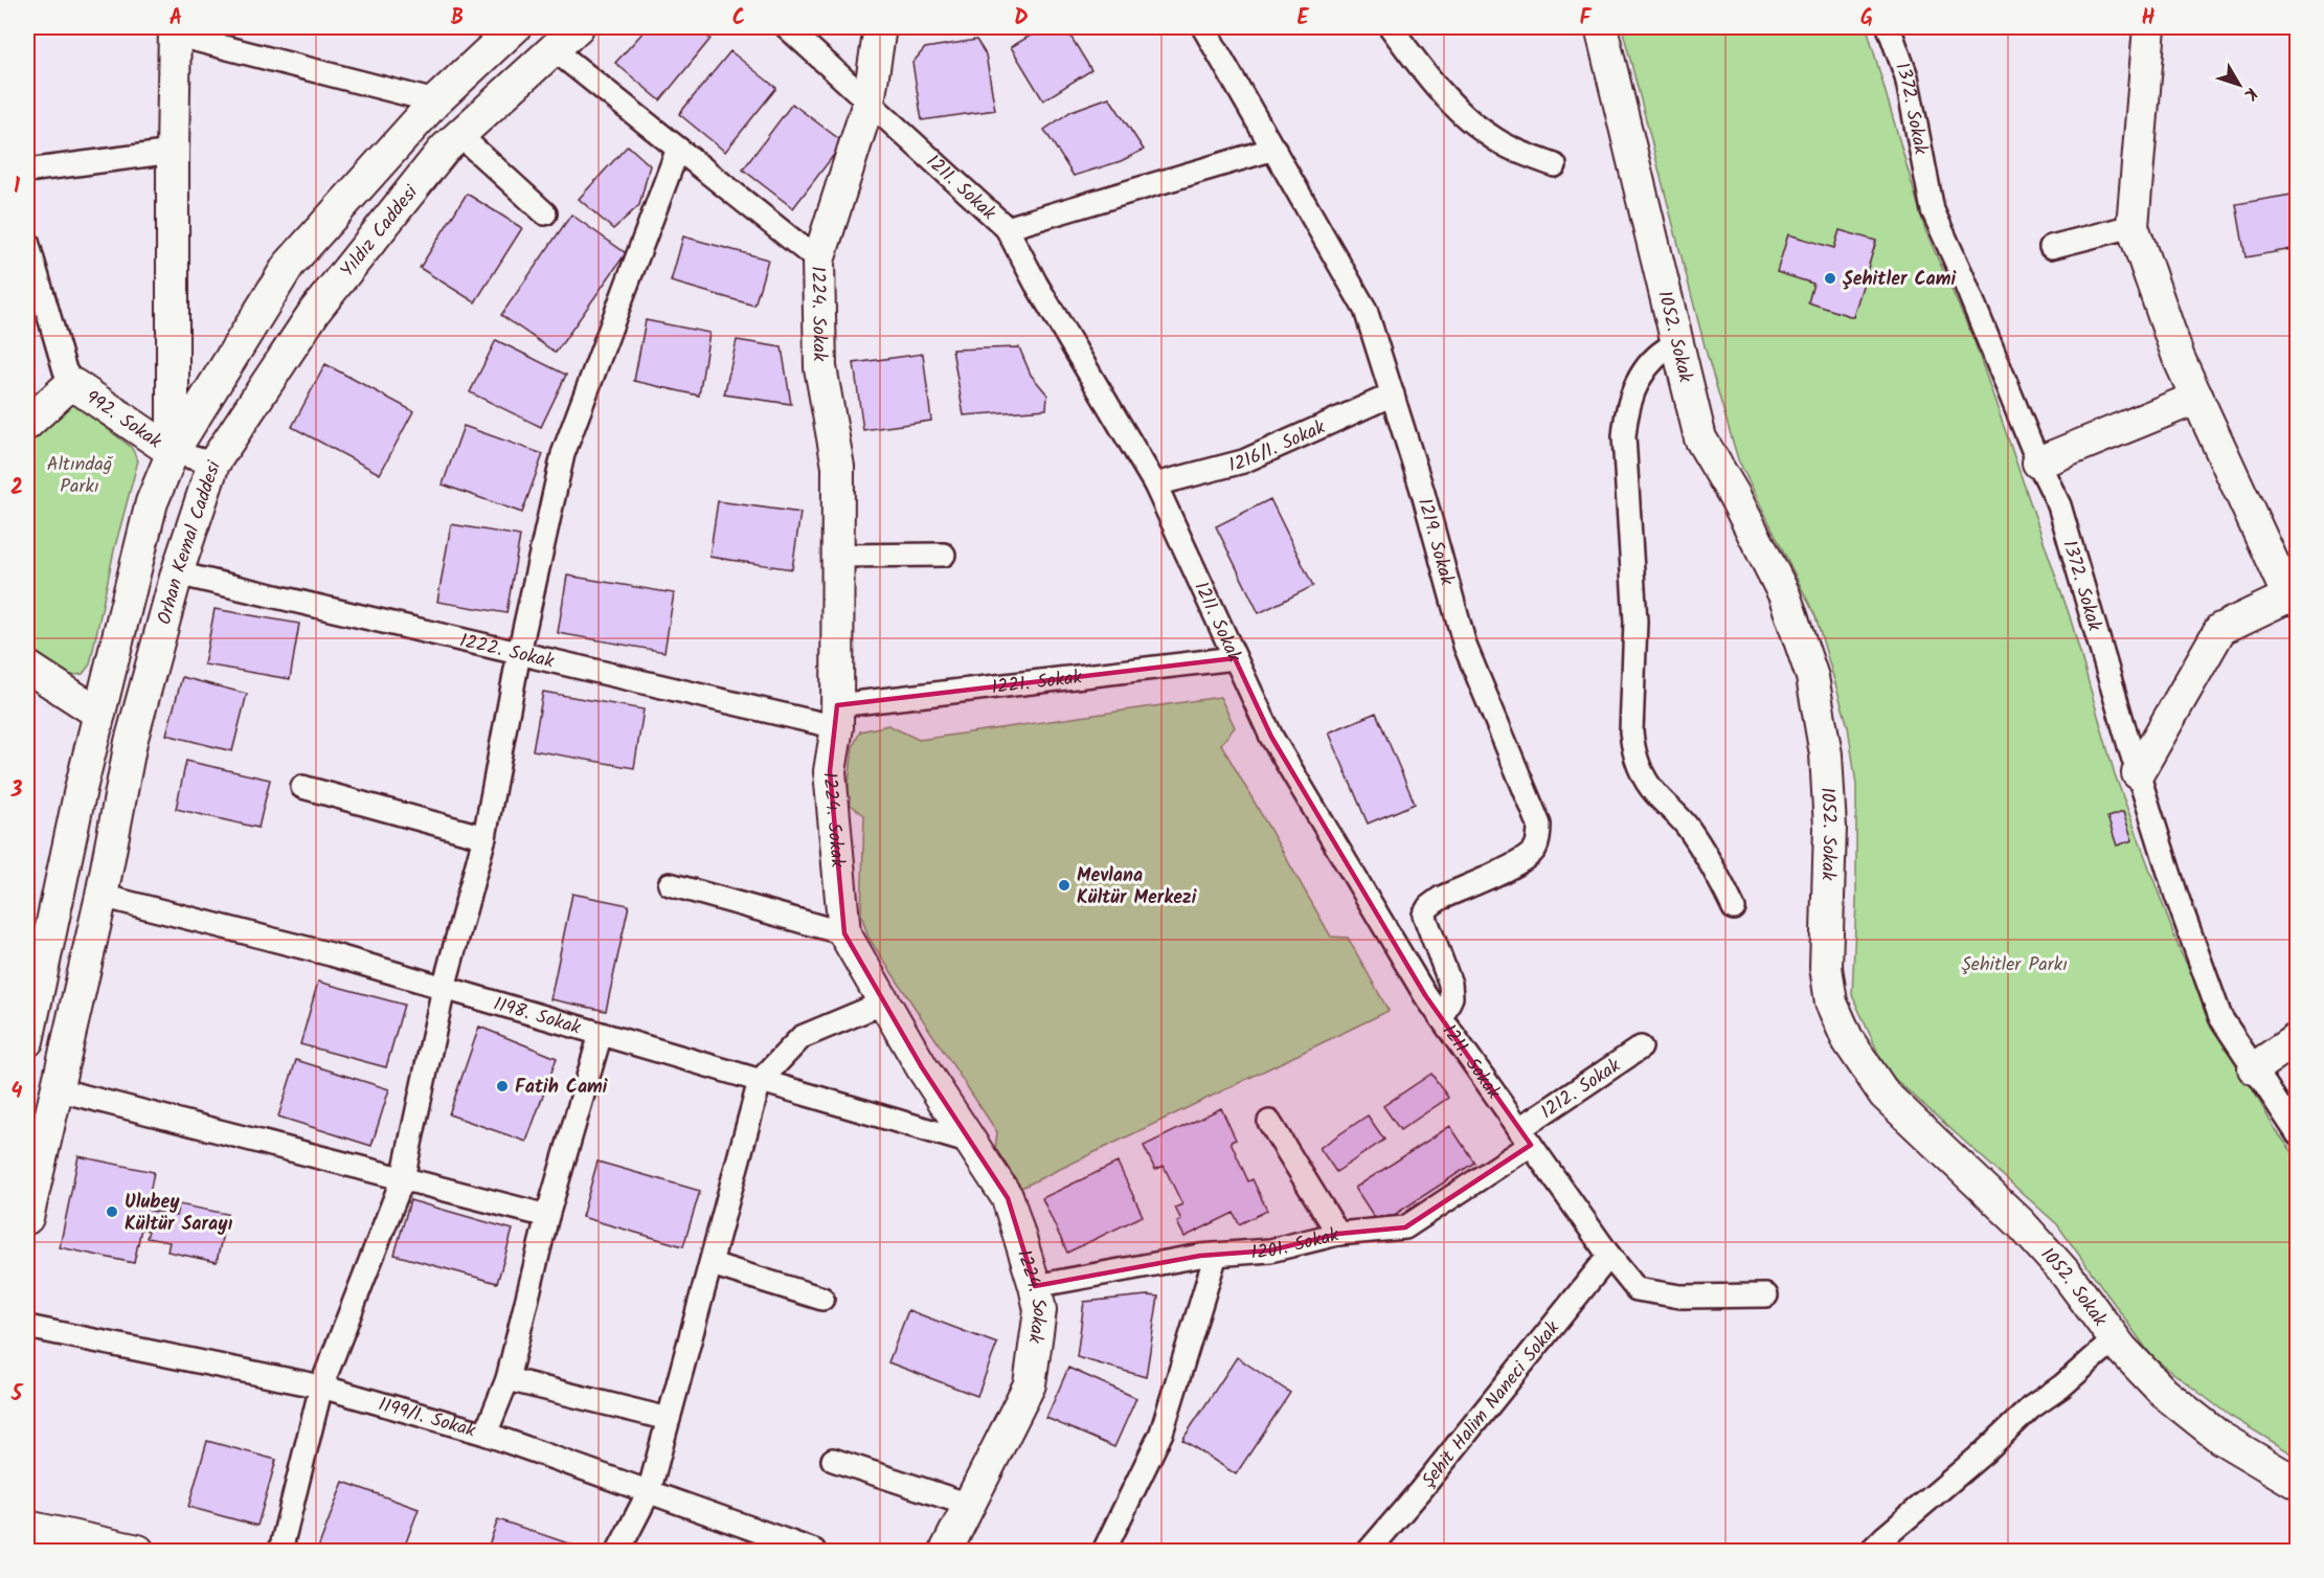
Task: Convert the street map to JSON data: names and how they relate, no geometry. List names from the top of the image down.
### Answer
{
  "streets": {
    "street": [
      "1372. Sokak",
      "1211. Sokak",
      "Yıldız Caddesi",
      "1224. Sokak",
      "1052. Sokak",
      "992. Sokak",
      "1216/1. Sokak",
      "1219. Sokak",
      "Orhan Kemal Caddesi",
      "1222. Sokak",
      "1221. Sokak",
      "1198. Sokak",
      "1212. Sokak",
      "1201. Sokak",
      "Şehit Halim Naneci Sokak",
      "1199/1. Sokak"
    ]
  },
  "crossings": [
    ["1211. Sokak", "1224. Sokak"],
    ["1211. Sokak", "1216/1. Sokak"],
    ["1211. Sokak", "1219. Sokak"],
    ["1211. Sokak", "1221. Sokak"],
    ["1211. Sokak", "1212. Sokak"],
    ["1211. Sokak", "1201. Sokak"],
    ["1211. Sokak", "Şehit Halim Naneci Sokak"],
    ["Yıldız Caddesi", "Orhan Kemal Caddesi"],
    ["1224. Sokak", "1222. Sokak"],
    ["1224. Sokak", "1221. Sokak"],
    ["1224. Sokak", "1198. Sokak"],
    ["1224. Sokak", "1201. Sokak"],
    ["992. Sokak", "Orhan Kemal Caddesi"],
    ["1216/1. Sokak", "1219. Sokak"],
    ["Orhan Kemal Caddesi", "1222. Sokak"],
    ["Orhan Kemal Caddesi", "1198. Sokak"],
    ["1222. Sokak", "1221. Sokak"],
    ["1212. Sokak", "1201. Sokak"]
  ],
  "parks": ["Altındağ Parkı", "Şehitler Parkı"],
  "places": [
    "Şehitler Cami",
    "Mevlana Kültür Merkezi",
    "Fatih Cami",
    "Ulubey Kültür Sarayı"
  ],
  "north": "bottom right",
  "grid": {
    "columns": [
      "A",
      "B",
      "C",
      "D",
      "E",
      "F",
      "G",
      "H"
    ],
    "rows": [
      "1",
      "2",
      "3",
      "4",
      "5"
    ]
  }
}
